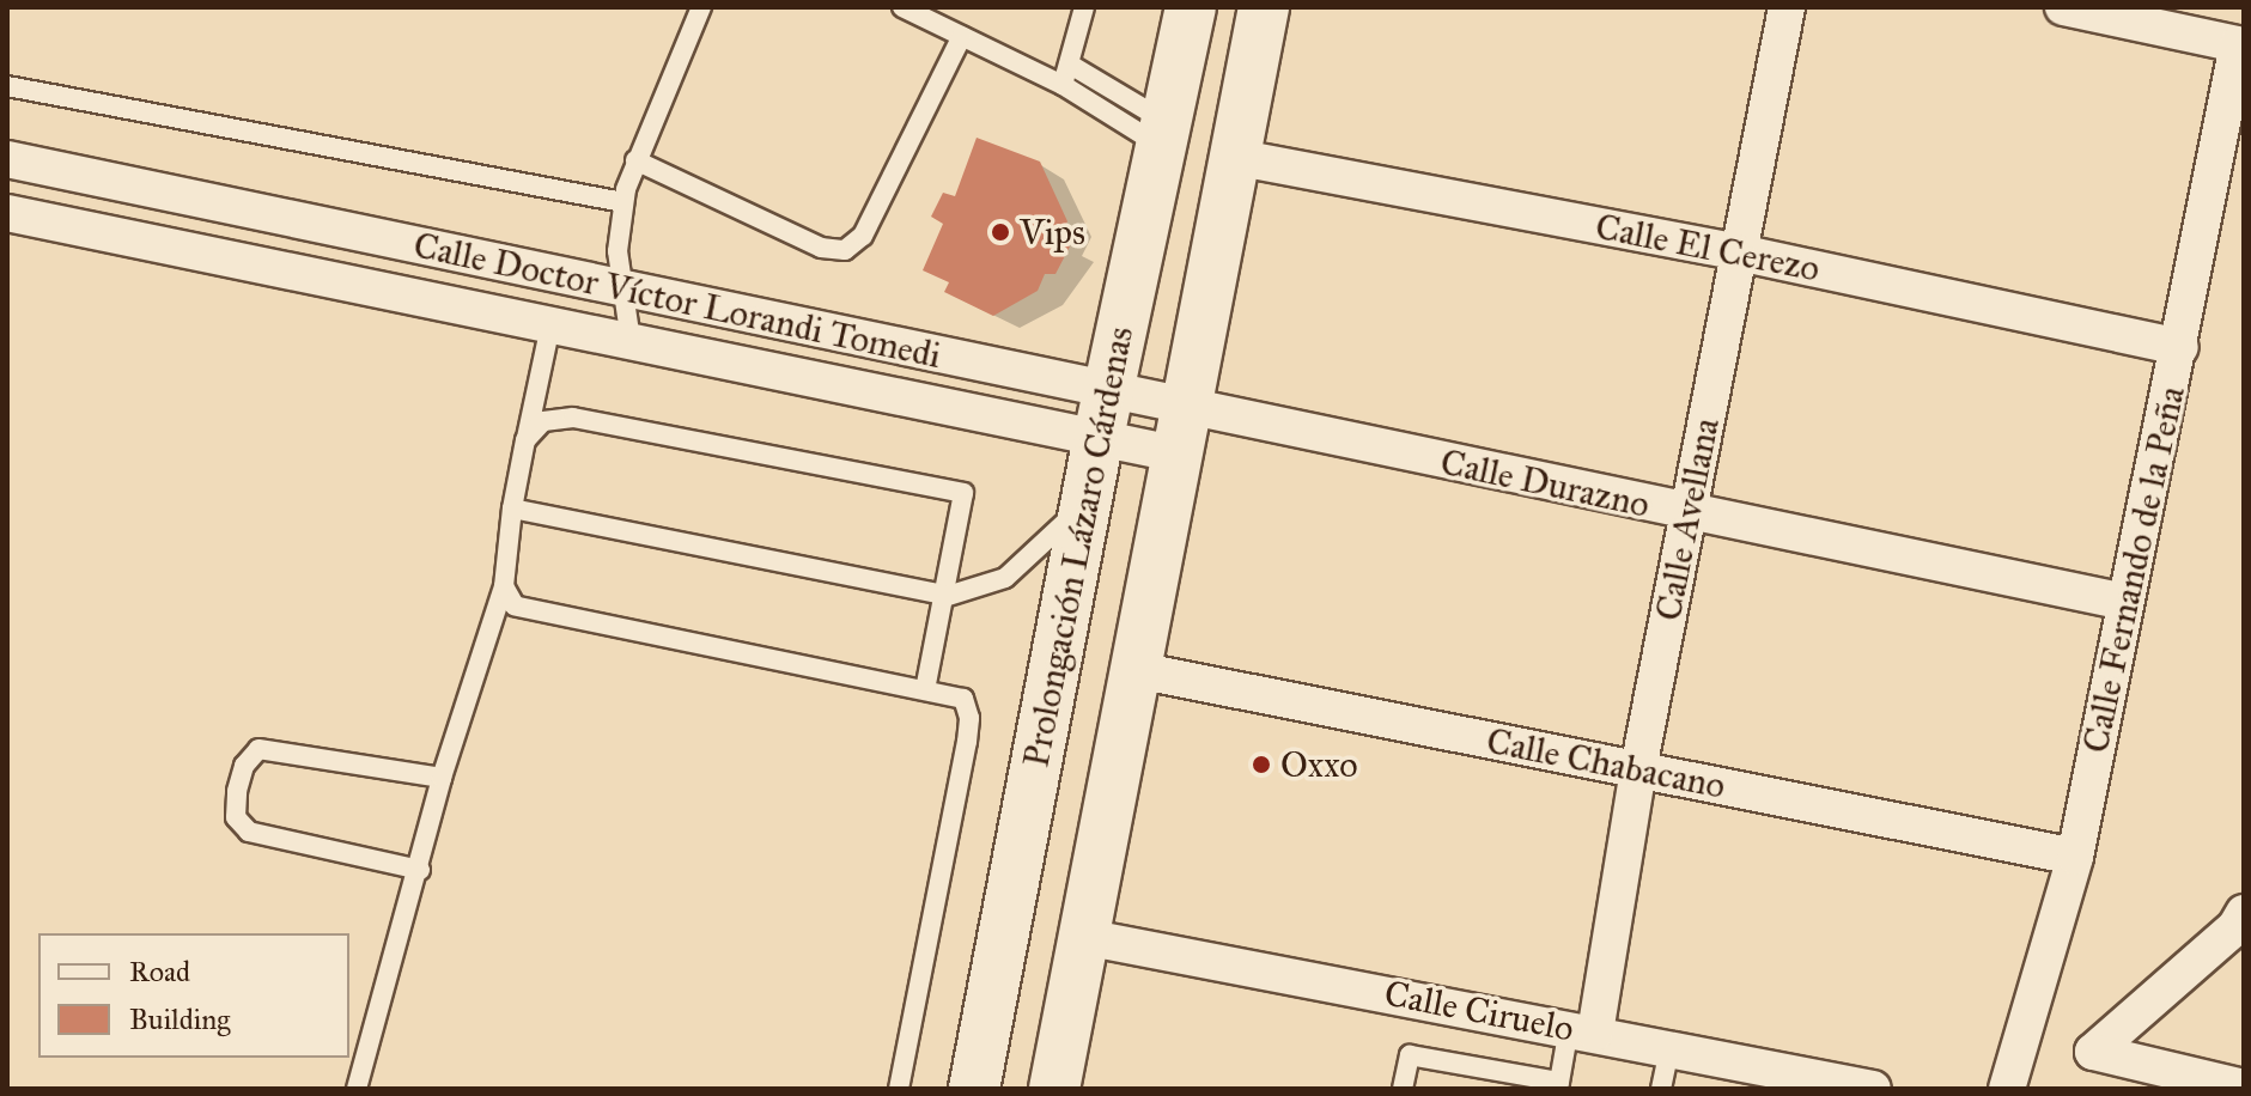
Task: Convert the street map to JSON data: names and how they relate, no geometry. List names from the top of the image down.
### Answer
{
  "streets": {
    "main road": ["Prolongación Lázaro Cárdenas"],
    "street": [
      "Calle El Cerezo",
      "Calle Doctor Víctor Lorandi Tomedi",
      "Calle Durazno",
      "Calle Avellana",
      "Calle Fernando de la Peña",
      "Calle Chabacano",
      "Calle Ciruelo"
    ]
  },
  "crossings": [
    ["Calle El Cerezo", "Calle Avellana"],
    ["Calle El Cerezo", "Calle Fernando de la Peña"],
    ["Calle Doctor Víctor Lorandi Tomedi", "Calle Durazno"],
    ["Calle Doctor Víctor Lorandi Tomedi", "Prolongación Lázaro Cárdenas"],
    ["Calle Durazno", "Calle Avellana"],
    ["Calle Durazno", "Calle Fernando de la Peña"],
    ["Calle Avellana", "Calle Chabacano"],
    ["Calle Avellana", "Calle Ciruelo"],
    ["Calle Fernando de la Peña", "Calle Chabacano"]
  ],
  "places": ["Vips", "Oxxo"],
  "legend": ["Road", "Building"]
}
